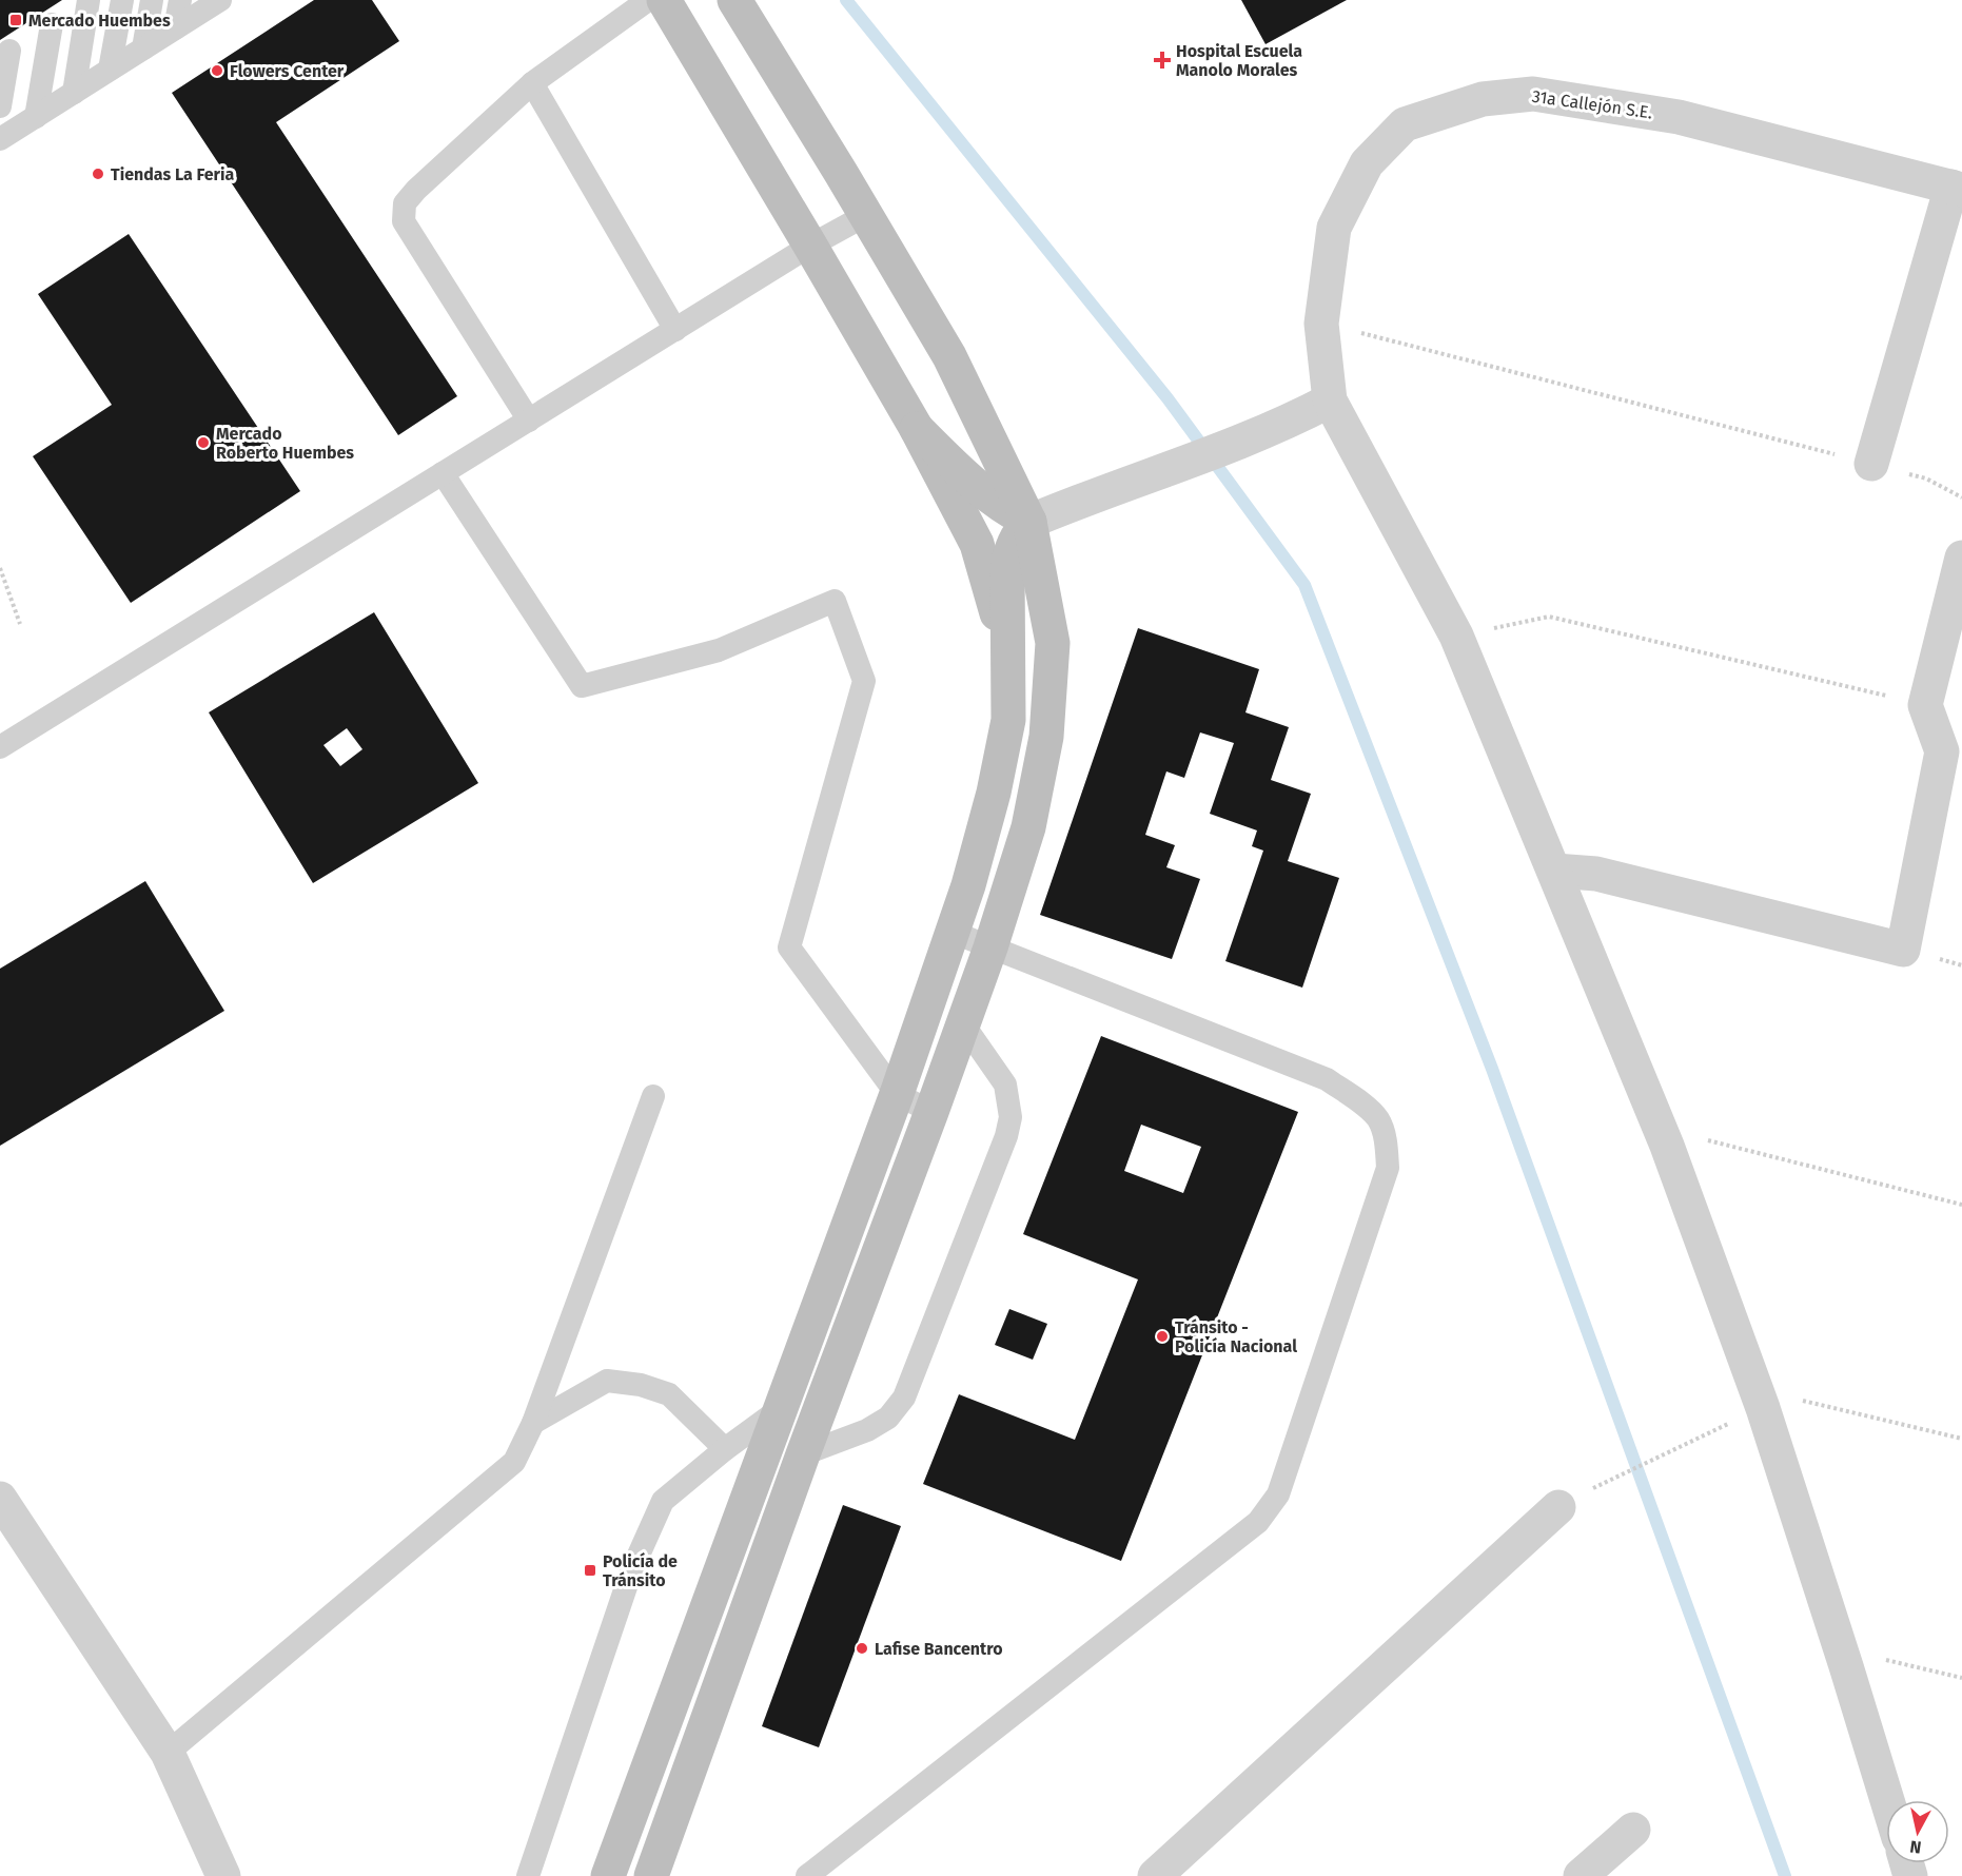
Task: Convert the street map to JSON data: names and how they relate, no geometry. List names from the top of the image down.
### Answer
{
  "streets": {
    "street": ["31a Callejón S.E."]
  },
  "places": {
    "transit": ["Mercado Huembes", "Policía de Tránsito"],
    "health": ["Hospital Escuela Manolo Morales"],
    "other": [
      "Flowers Center",
      "Tiendas La Feria",
      "Mercado Roberto Huembes",
      "Tránsito - Policía Nacional",
      "Lafise Bancentro"
    ]
  },
  "north": "bottom"
}
